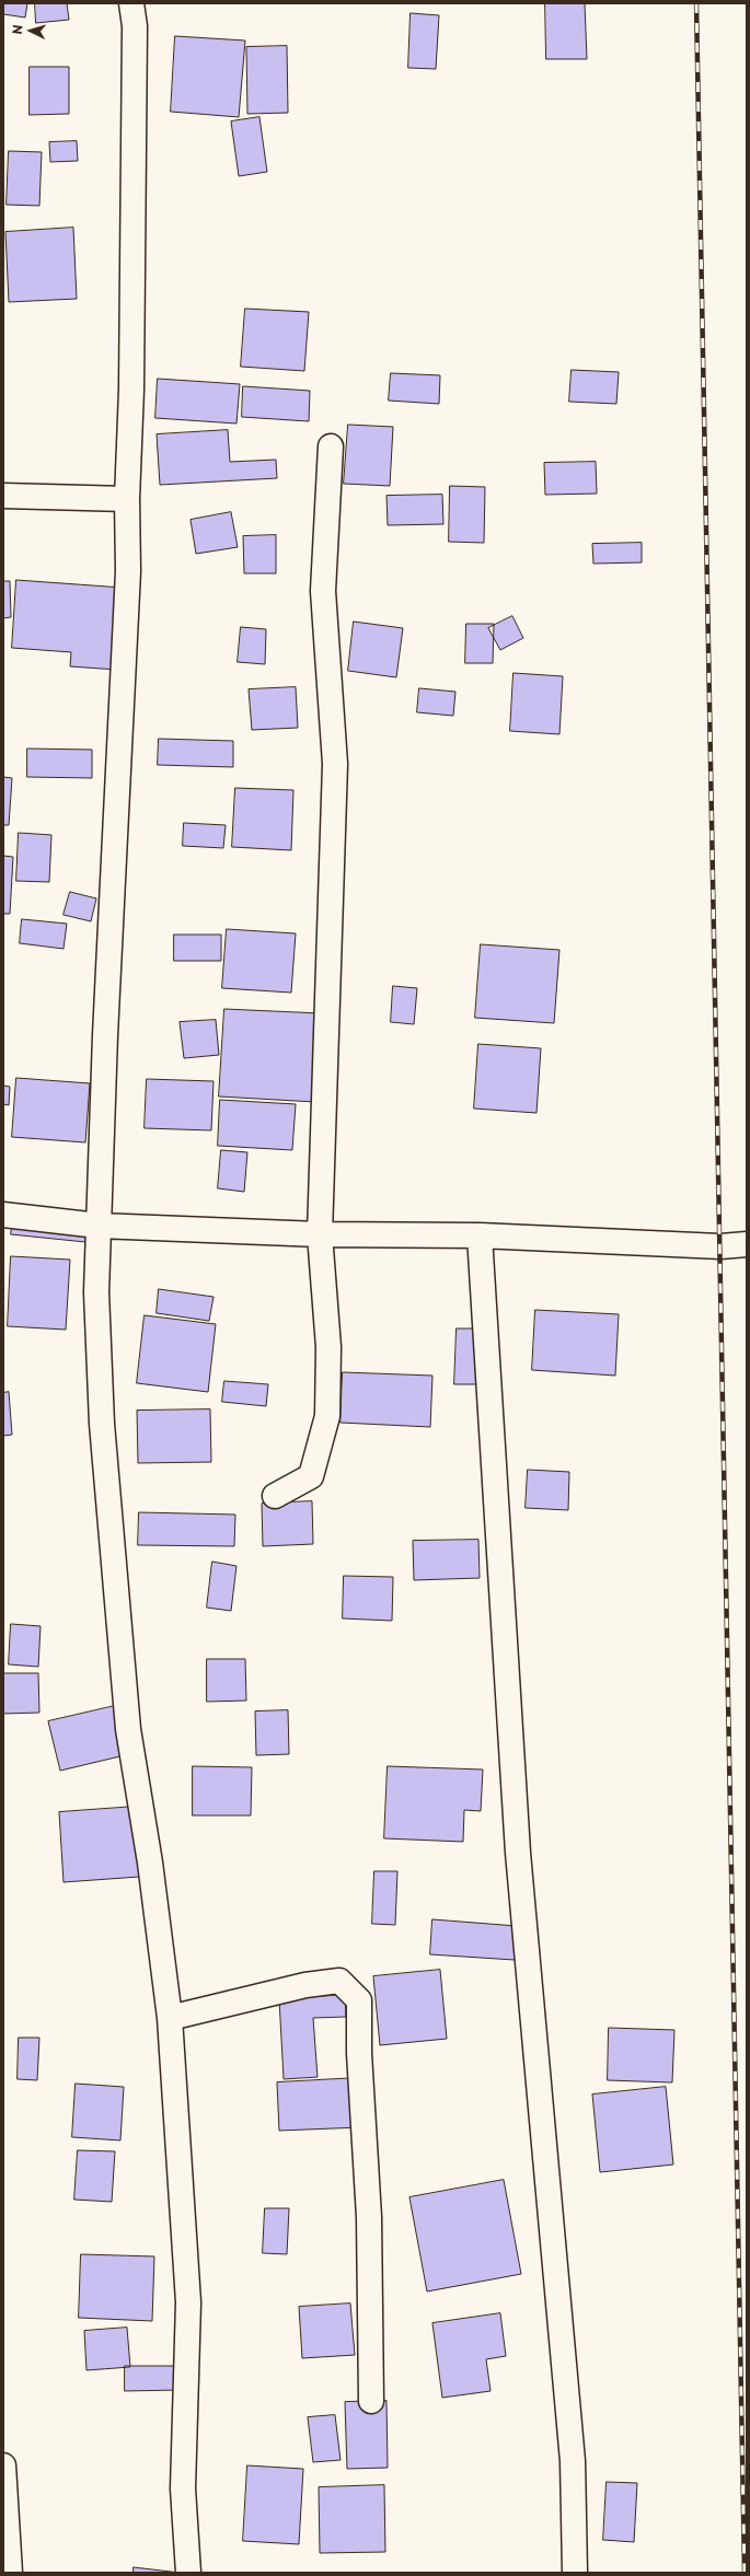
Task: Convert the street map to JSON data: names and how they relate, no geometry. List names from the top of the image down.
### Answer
{
  "north": "left"
}
